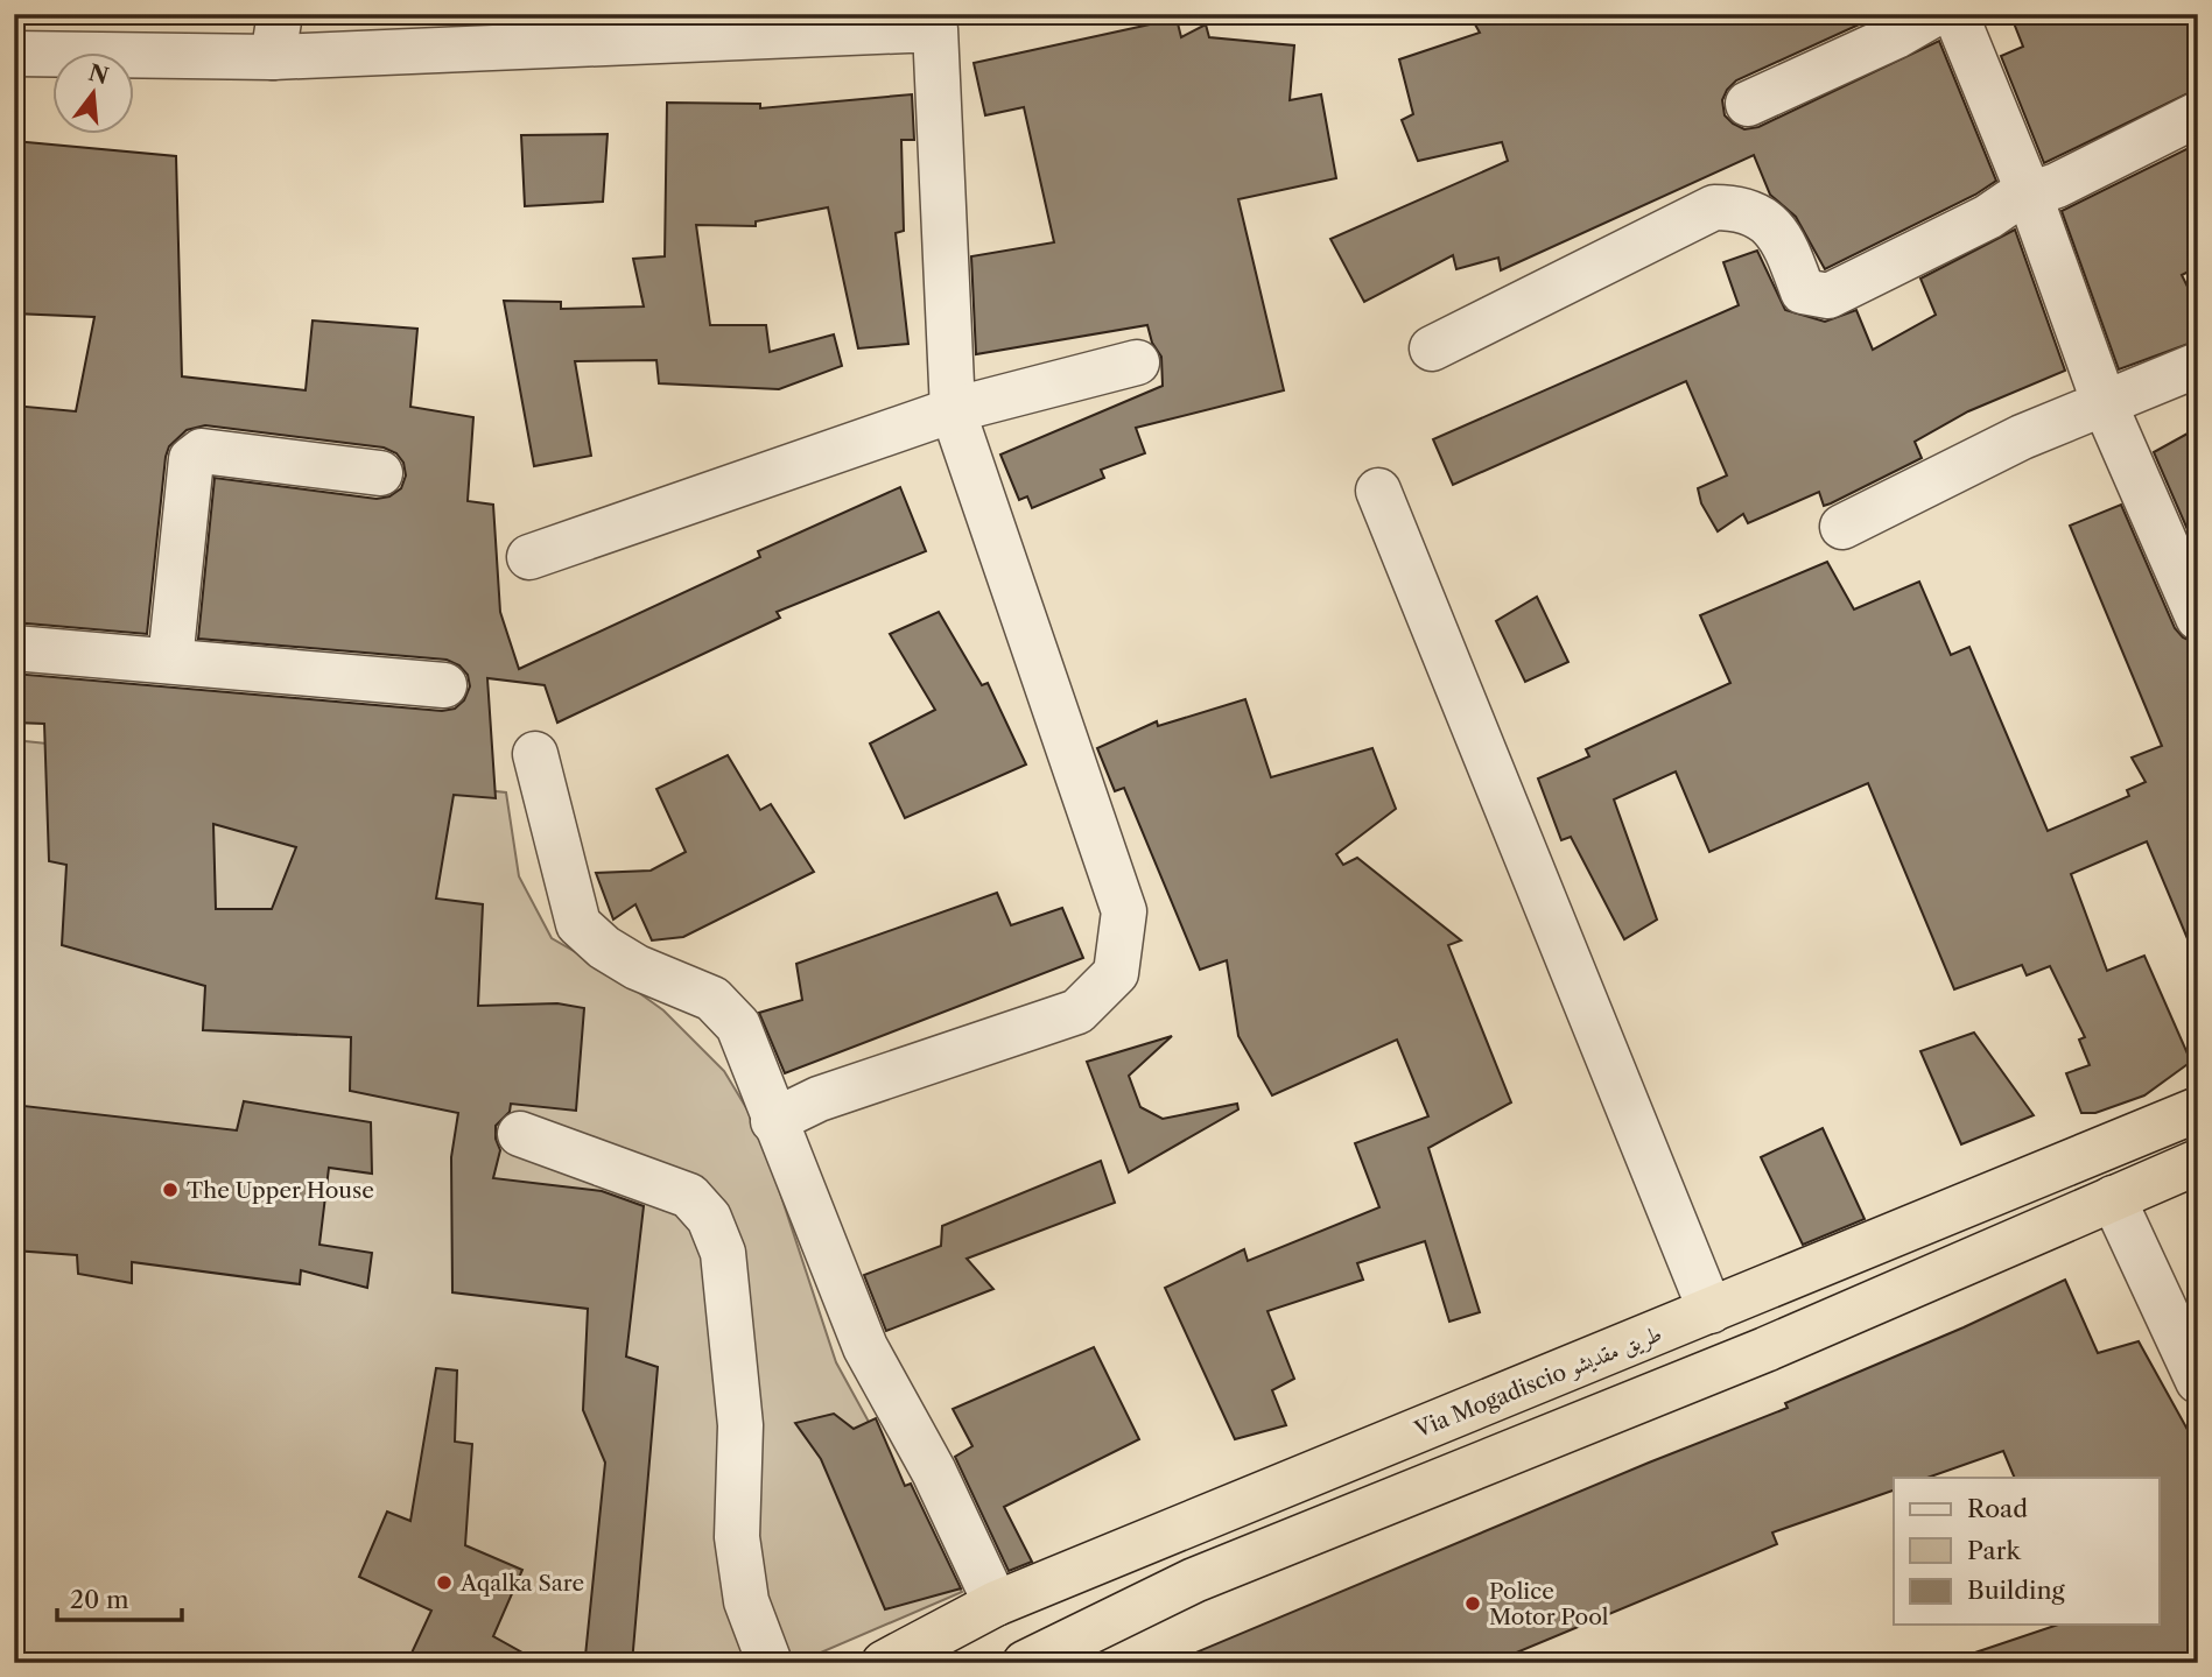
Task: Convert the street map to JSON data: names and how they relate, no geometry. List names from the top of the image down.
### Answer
{
  "streets": {
    "highway": ["Via Mogadiscio طريق مقديشو"]
  },
  "places": ["The Upper House", "Aqalka Sare", "Police Motor Pool"],
  "legend": ["Road", "Park", "Building"],
  "scale_bar": "20 m",
  "north": "top"
}
